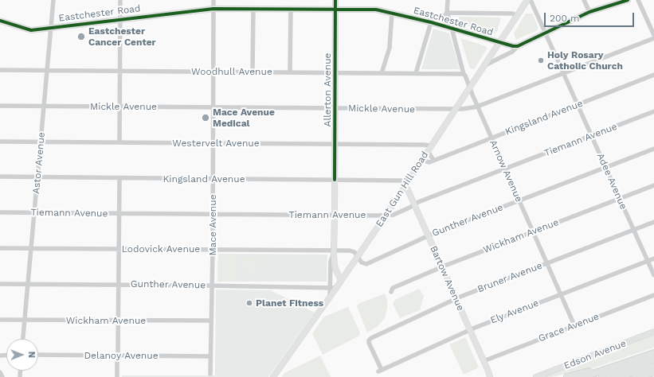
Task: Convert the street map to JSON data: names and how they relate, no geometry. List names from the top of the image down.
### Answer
{
  "streets": {
    "main road": [
      "Eastchester Road",
      "Allerton Avenue",
      "East Gun Hill Road",
      "Bartow Avenue",
      "Edson Avenue"
    ],
    "street": [
      "Woodhull Avenue",
      "Mickle Avenue",
      "Kingsland Avenue",
      "Tiemann Avenue",
      "Westervelt Avenue",
      "Astor Avenue",
      "Arnow Avenue",
      "Adee Avenue",
      "Gunther Avenue",
      "Mace Avenue",
      "Wickham Avenue",
      "Lodovick Avenue",
      "Bruner Avenue",
      "Ely Avenue",
      "Grace Avenue",
      "Delanoy Avenue"
    ]
  },
  "crossings": [
    ["Eastchester Road", "Allerton Avenue"],
    ["Eastchester Road", "Astor Avenue"],
    ["Eastchester Road", "Arnow Avenue"],
    ["Eastchester Road", "East Gun Hill Road"],
    ["Eastchester Road", "Mace Avenue"],
    ["Woodhull Avenue", "Allerton Avenue"],
    ["Woodhull Avenue", "Astor Avenue"],
    ["Woodhull Avenue", "Arnow Avenue"],
    ["Woodhull Avenue", "Mace Avenue"],
    ["Allerton Avenue", "Mickle Avenue"],
    ["Allerton Avenue", "Kingsland Avenue"],
    ["Allerton Avenue", "Tiemann Avenue"],
    ["Allerton Avenue", "Westervelt Avenue"],
    ["Allerton Avenue", "East Gun Hill Road"],
    ["Allerton Avenue", "Gunther Avenue"],
    ["Allerton Avenue", "Lodovick Avenue"],
    ["Mickle Avenue", "Astor Avenue"],
    ["Mickle Avenue", "Arnow Avenue"],
    ["Mickle Avenue", "Adee Avenue"],
    ["Mickle Avenue", "East Gun Hill Road"],
    ["Mickle Avenue", "Mace Avenue"],
    ["Kingsland Avenue", "Astor Avenue"],
    ["Kingsland Avenue", "Arnow Avenue"],
    ["Kingsland Avenue", "Adee Avenue"],
    ["Kingsland Avenue", "East Gun Hill Road"],
    ["Kingsland Avenue", "Mace Avenue"],
    ["Kingsland Avenue", "Bartow Avenue"],
    ["Tiemann Avenue", "Astor Avenue"],
    ["Tiemann Avenue", "Arnow Avenue"],
    ["Tiemann Avenue", "Adee Avenue"],
    ["Tiemann Avenue", "East Gun Hill Road"],
    ["Tiemann Avenue", "Mace Avenue"],
    ["Tiemann Avenue", "Bartow Avenue"],
    ["Westervelt Avenue", "Astor Avenue"],
    ["Westervelt Avenue", "East Gun Hill Road"],
    ["Westervelt Avenue", "Mace Avenue"],
    ["Astor Avenue", "Gunther Avenue"],
    ["Astor Avenue", "Wickham Avenue"],
    ["Astor Avenue", "Lodovick Avenue"],
    ["Arnow Avenue", "East Gun Hill Road"],
    ["Arnow Avenue", "Gunther Avenue"],
    ["Arnow Avenue", "Wickham Avenue"],
    ["Arnow Avenue", "Bruner Avenue"],
    ["Arnow Avenue", "Ely Avenue"],
    ["Arnow Avenue", "Grace Avenue"],
    ["Adee Avenue", "Gunther Avenue"],
    ["Adee Avenue", "Wickham Avenue"],
    ["Adee Avenue", "Bruner Avenue"],
    ["Adee Avenue", "Ely Avenue"],
    ["East Gun Hill Road", "Gunther Avenue"],
    ["East Gun Hill Road", "Lodovick Avenue"],
    ["East Gun Hill Road", "Bartow Avenue"],
    ["Gunther Avenue", "Mace Avenue"],
    ["Gunther Avenue", "Lodovick Avenue"],
    ["Gunther Avenue", "Bartow Avenue"],
    ["Mace Avenue", "Wickham Avenue"],
    ["Mace Avenue", "Lodovick Avenue"],
    ["Mace Avenue", "Delanoy Avenue"],
    ["Wickham Avenue", "Bartow Avenue"],
    ["Bruner Avenue", "Bartow Avenue"],
    ["Bruner Avenue", "Ely Avenue"],
    ["Bartow Avenue", "Ely Avenue"],
    ["Bartow Avenue", "Grace Avenue"]
  ],
  "places": [
    "Eastchester Cancer Center",
    "Holy Rosary Catholic Church",
    "Mace Avenue Medical",
    "Planet Fitness"
  ],
  "scale_bar": "200 m",
  "north": "right"
}
